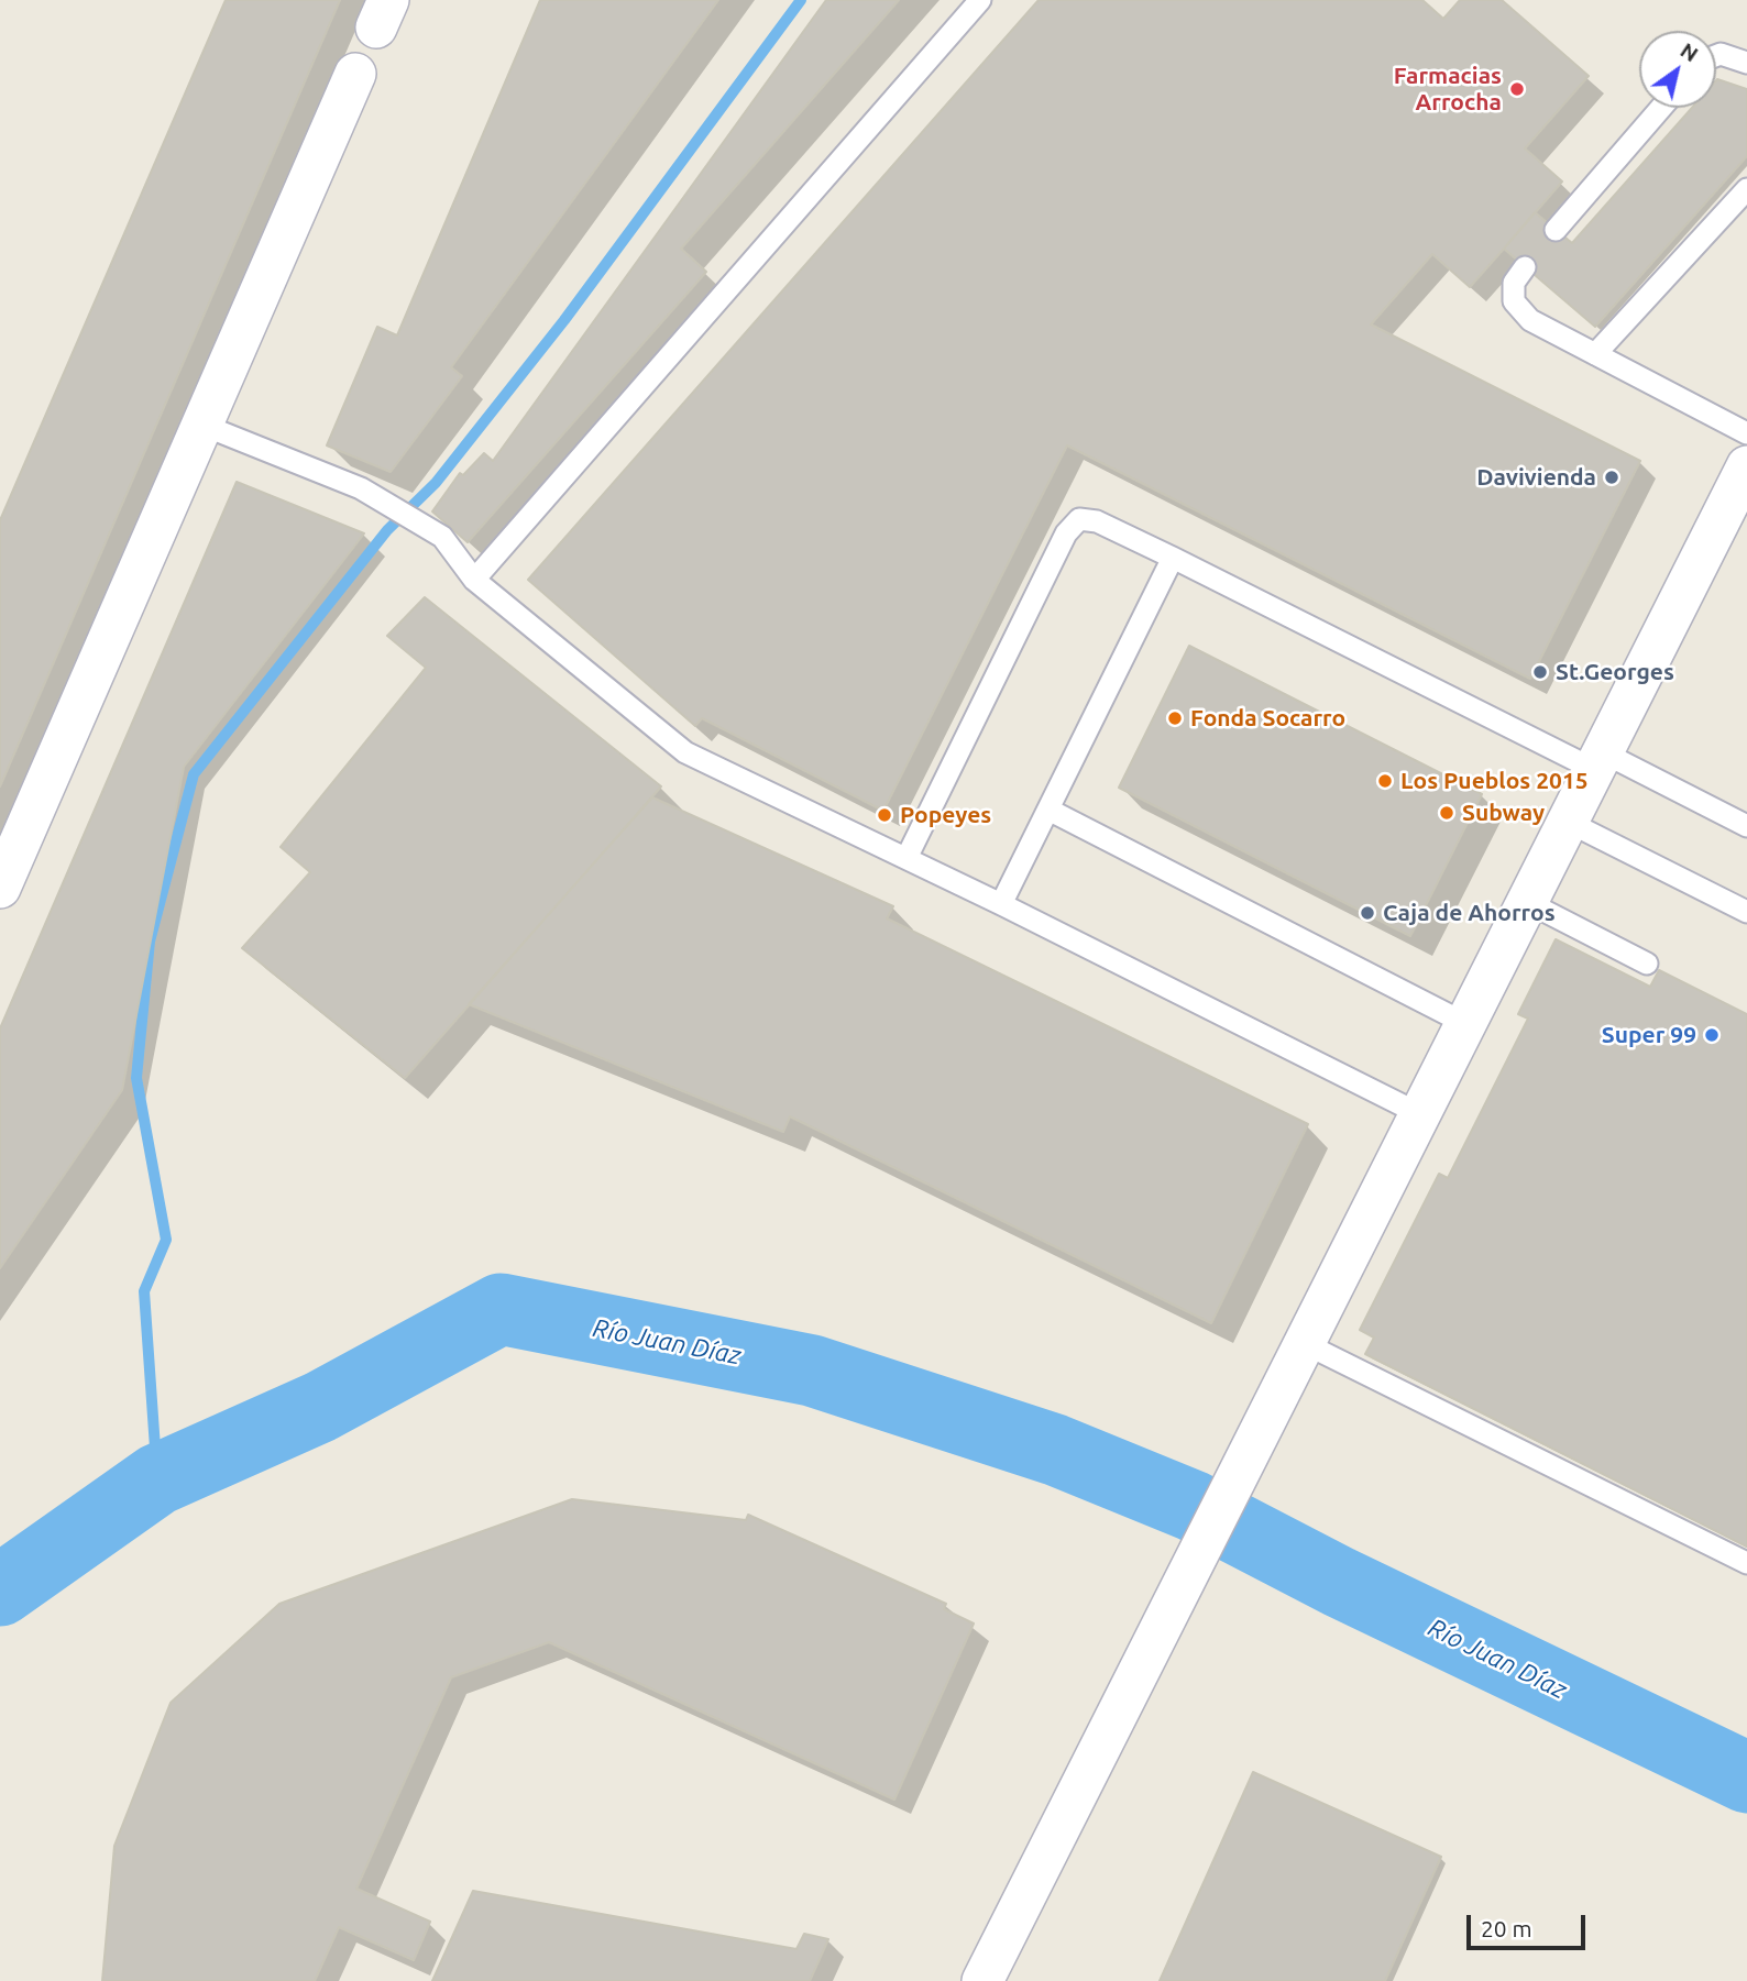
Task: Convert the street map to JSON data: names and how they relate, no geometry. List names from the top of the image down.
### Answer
{
  "water": ["Río Juan Díaz"],
  "places": [
    "Farmacias Arrocha",
    "Davivienda",
    "St.Georges",
    "Fonda Socarro",
    "Los Pueblos 2015",
    "Subway",
    "Popeyes",
    "Caja de Ahorros",
    "Super 99"
  ],
  "scale_bar": "20 m",
  "north": "top right"
}
